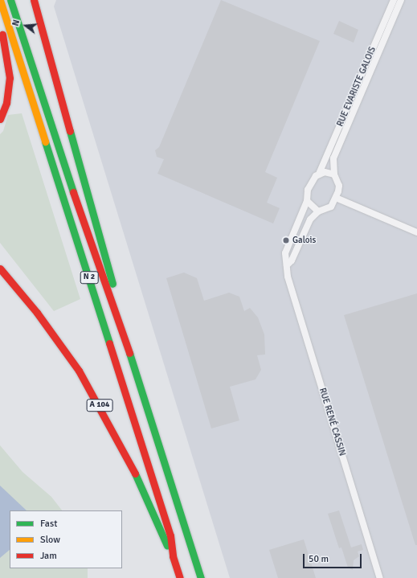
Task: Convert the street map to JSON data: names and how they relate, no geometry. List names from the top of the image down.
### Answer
{
  "streets": {
    "highway": ["N 2", "A 104"],
    "street": ["RUE EVARISTE GALOIS", "RUE RENÉ CASSIN"]
  },
  "crossings": [
    ["RUE EVARISTE GALOIS", "RUE RENÉ CASSIN"],
    ["N 2", "A 104"]
  ],
  "places": ["Galois"],
  "legend": ["Fast", "Slow", "Jam"],
  "scale_bar": "50 m",
  "north": "left"
}
